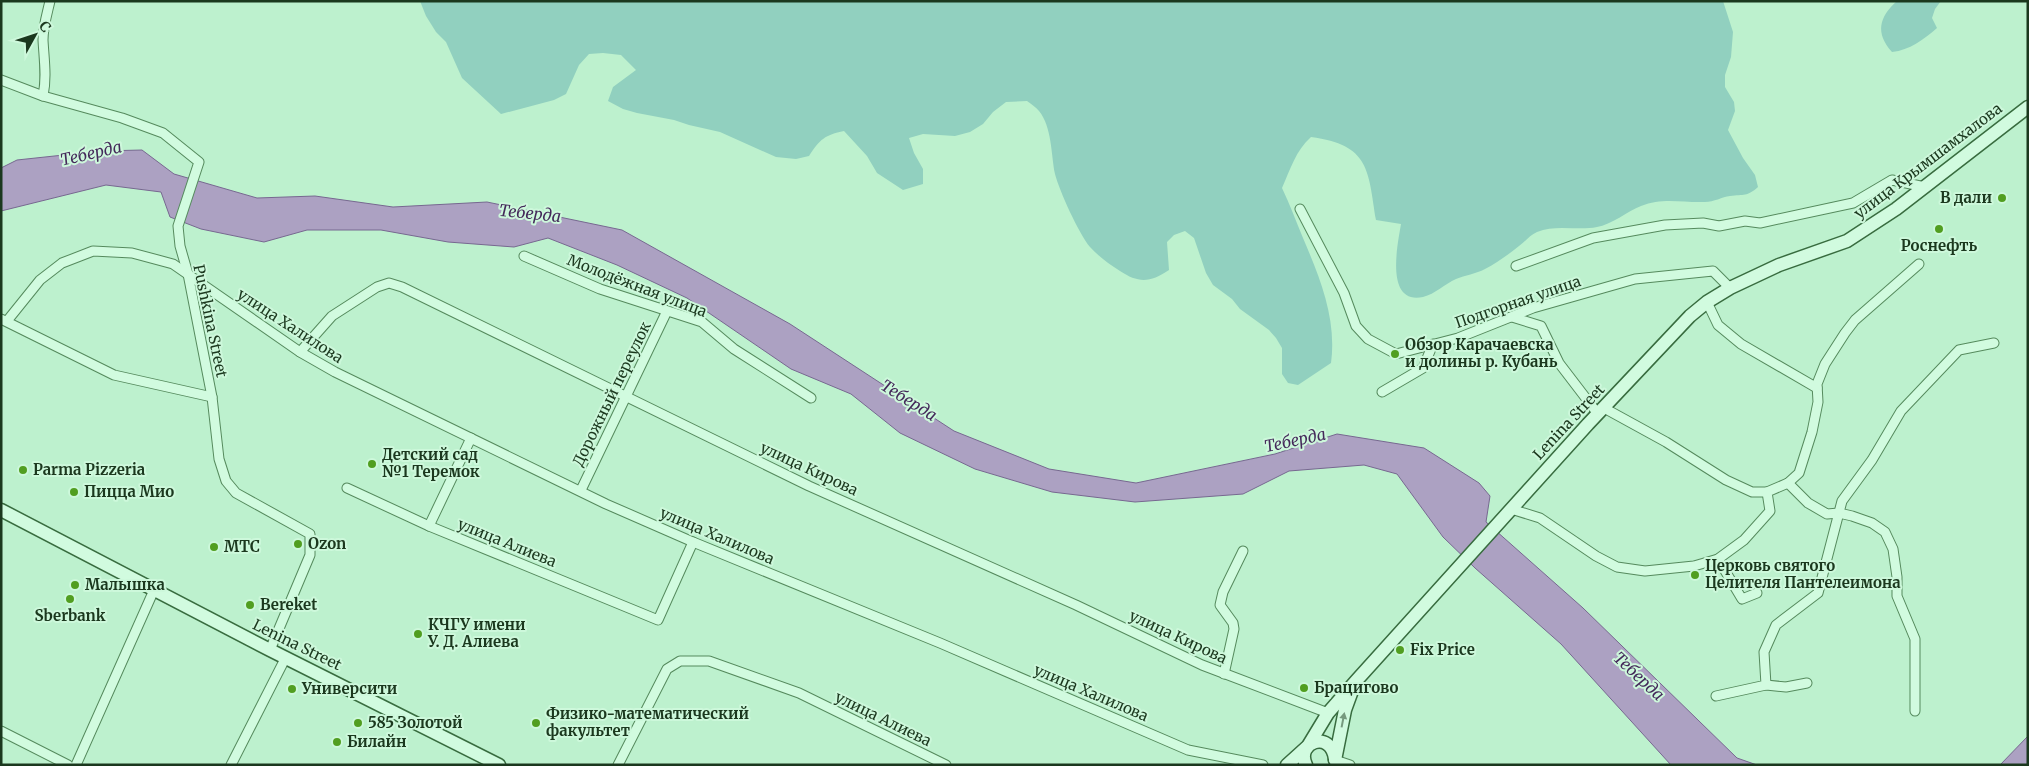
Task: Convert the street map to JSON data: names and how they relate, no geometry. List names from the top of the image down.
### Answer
{
  "streets": {
    "main road": ["улица Крымшамхалова", "Lenina Street"],
    "street": [
      "Молодёжная улица",
      "Подгорная улица",
      "Pushkina Street",
      "улица Халилова",
      "Дорожный переулок",
      "улица Кирова",
      "улица Алиева"
    ]
  },
  "crossings": [
    ["улица Крымшамхалова", "Lenina Street"],
    ["Молодёжная улица", "Дорожный переулок"],
    ["Подгорная улица", "Lenina Street"],
    ["Pushkina Street", "улица Халилова"],
    ["Pushkina Street", "Lenina Street"],
    ["улица Халилова", "Дорожный переулок"],
    ["улица Халилова", "улица Кирова"],
    ["улица Халилова", "улица Алиева"],
    ["Дорожный переулок", "улица Кирова"],
    ["Lenina Street", "улица Кирова"]
  ],
  "water": ["Теберда"],
  "places": [
    "В дали",
    "Роснефть",
    "Обзор Карачаевска и долины р. Кубань",
    "Детский сад №1 Теремок",
    "Parma Pizzeria",
    "Пицца Мио",
    "Ozon",
    "МТС",
    "Церковь святого Целителя Пантелеимона",
    "Малышка",
    "Sberbank",
    "Bereket",
    "КЧГУ имени У. Д. Алиева",
    "Fix Price",
    "Брацигово",
    "Университи",
    "585 Золотой",
    "Физико-математический факультет",
    "Билайн"
  ],
  "north": "top right"
}
